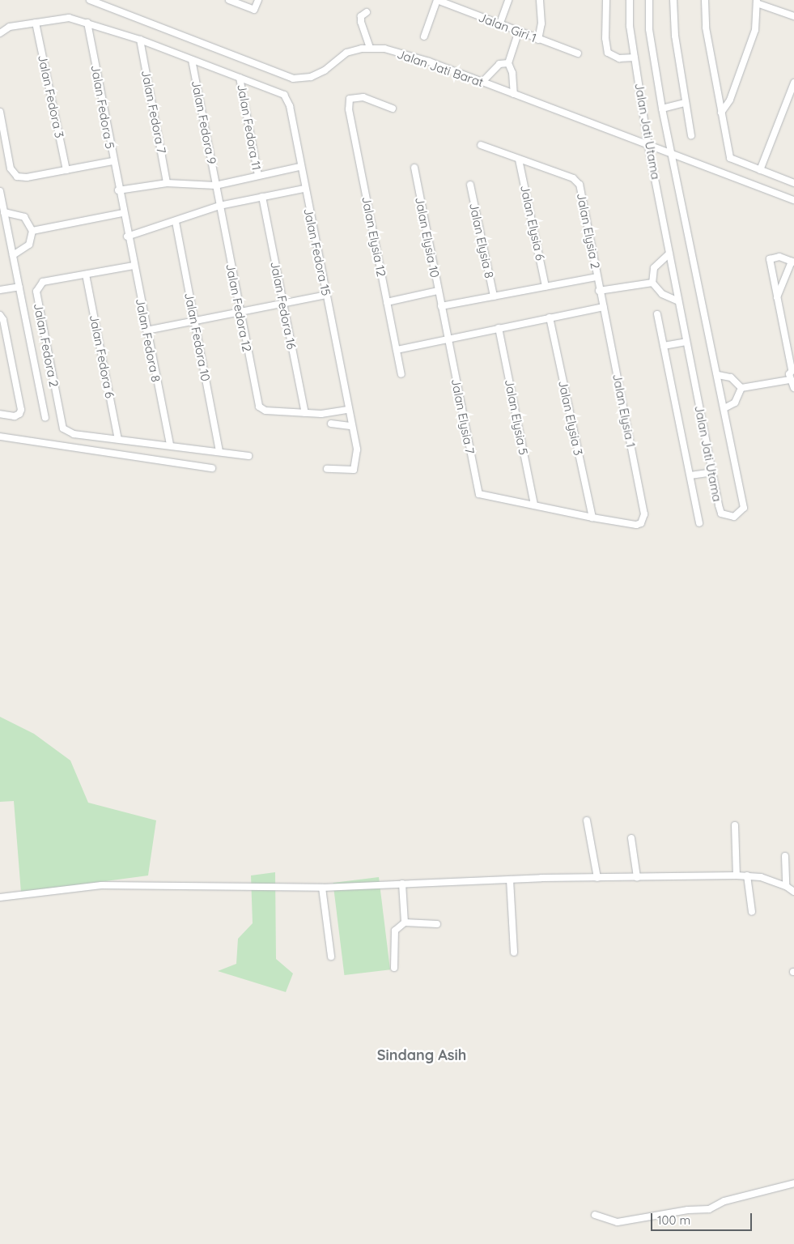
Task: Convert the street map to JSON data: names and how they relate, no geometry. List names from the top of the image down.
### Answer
{
  "streets": {
    "street": [
      "Jalan Giri 1",
      "Jalan Jati Barat",
      "Jalan Fedora 3",
      "Jalan Fedora 5",
      "Jalan Fedora 7",
      "Jalan Fedora 9",
      "Jalan Fedora 11",
      "Jalan Jati Utama",
      "Jalan Elysia 6",
      "Jalan Elysia 2",
      "Jalan Elysia 12",
      "Jalan Elysia 10",
      "Jalan Elysia 8",
      "Jalan Fedora 15",
      "Jalan Fedora 16",
      "Jalan Fedora 12",
      "Jalan Fedora 10",
      "Jalan Fedora 8",
      "Jalan Fedora 2",
      "Jalan Fedora 6",
      "Jalan Elysia 1",
      "Jalan Elysia 7",
      "Jalan Elysia 5",
      "Jalan Elysia 3"
    ]
  },
  "crossings": [
    ["Jalan Jati Barat", "Jalan Jati Utama"],
    ["Jalan Fedora 5", "Jalan Fedora 8"],
    ["Jalan Fedora 9", "Jalan Fedora 12"],
    ["Jalan Fedora 11", "Jalan Fedora 15"],
    ["Jalan Elysia 6", "Jalan Elysia 2"],
    ["Jalan Elysia 2", "Jalan Elysia 1"],
    ["Jalan Elysia 10", "Jalan Elysia 7"],
    ["Jalan Fedora 16", "Jalan Fedora 12"],
    ["Jalan Fedora 8", "Jalan Fedora 2"],
    ["Jalan Fedora 2", "Jalan Fedora 6"],
    ["Jalan Elysia 1", "Jalan Elysia 3"],
    ["Jalan Elysia 7", "Jalan Elysia 5"]
  ],
  "districts": ["Sindang Asih"],
  "scale_bar": "100 m"
}
